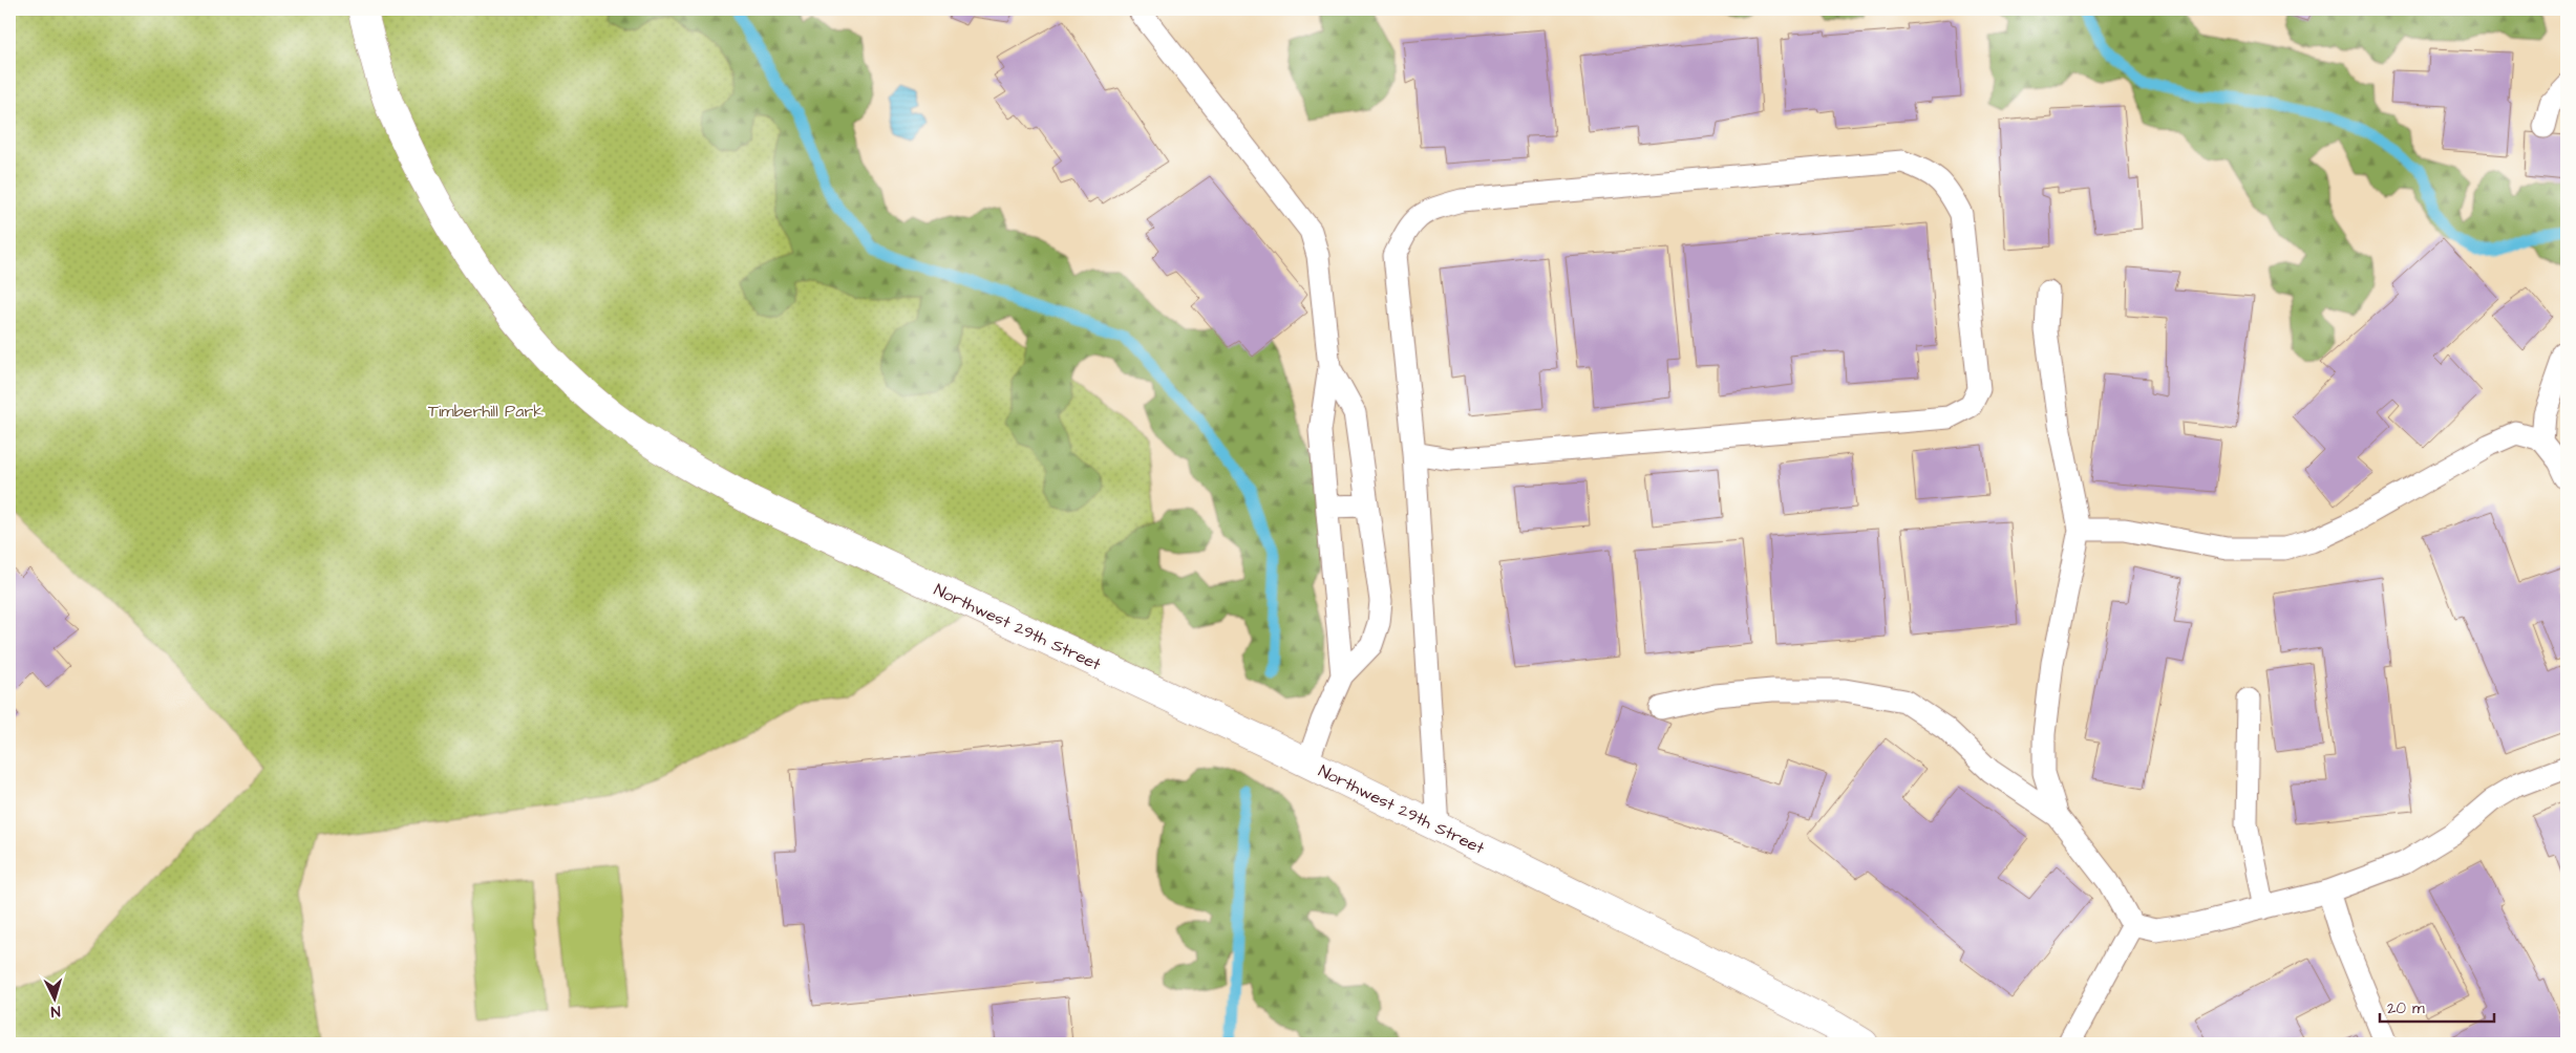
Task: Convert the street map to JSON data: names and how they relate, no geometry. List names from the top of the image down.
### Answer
{
  "streets": {
    "street": ["Northwest 29th Street"]
  },
  "parks": ["Timberhill Park"],
  "scale_bar": "20 m",
  "north": "bottom"
}
